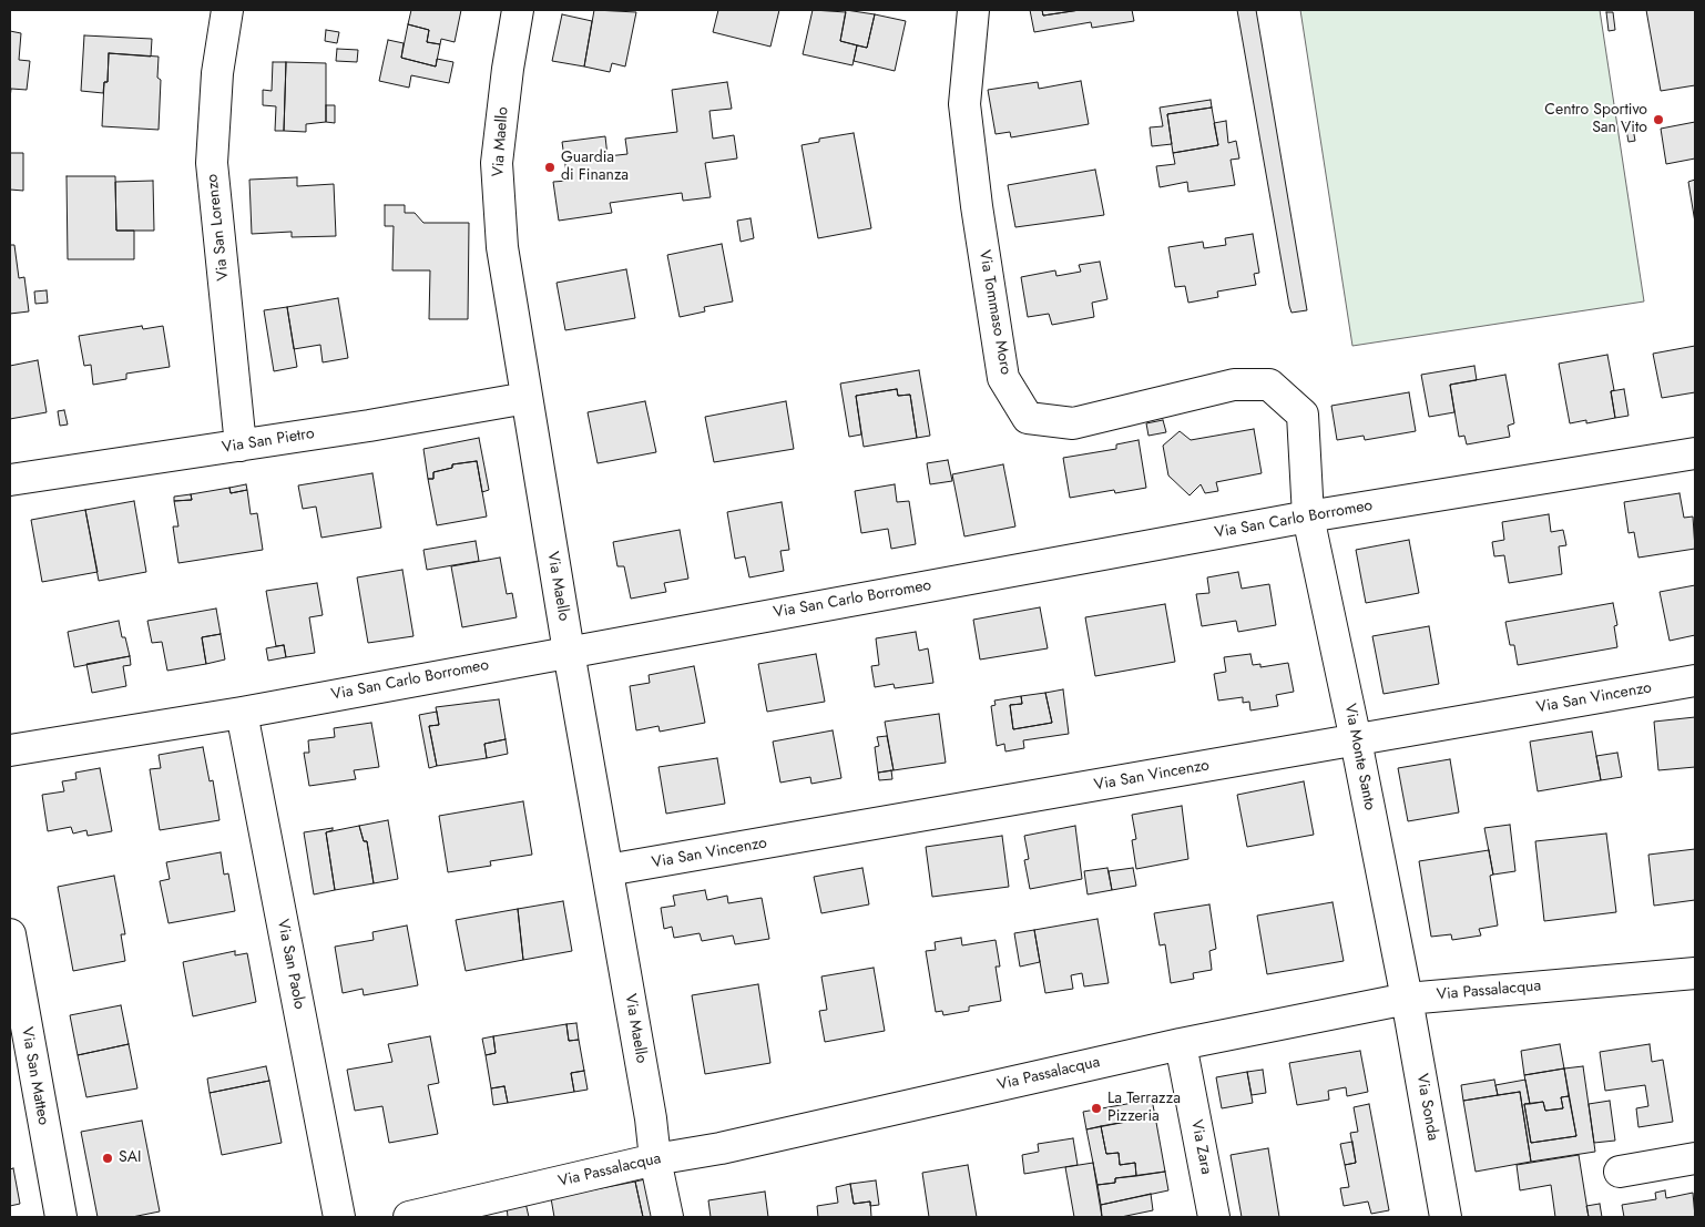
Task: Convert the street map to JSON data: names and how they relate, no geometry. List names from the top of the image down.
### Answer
{
  "streets": {
    "street": [
      "Via Maello",
      "Via San Lorenzo",
      "Via Tommaso Moro",
      "Via San Pietro",
      "Via San Carlo Borromeo",
      "Via San Vincenzo",
      "Via Monte Santo",
      "Via San Paolo",
      "Via Passalacqua",
      "Via San Matteo",
      "Via Sonda",
      "Via Zara"
    ]
  },
  "crossings": [
    ["Via Maello", "Via San Pietro"],
    ["Via Maello", "Via San Carlo Borromeo"],
    ["Via Maello", "Via San Vincenzo"],
    ["Via Maello", "Via Passalacqua"],
    ["Via San Lorenzo", "Via San Pietro"],
    ["Via Tommaso Moro", "Via San Carlo Borromeo"],
    ["Via Tommaso Moro", "Via Monte Santo"],
    ["Via San Carlo Borromeo", "Via Monte Santo"],
    ["Via San Carlo Borromeo", "Via San Paolo"],
    ["Via San Vincenzo", "Via Monte Santo"],
    ["Via Monte Santo", "Via Passalacqua"],
    ["Via Monte Santo", "Via Sonda"],
    ["Via Passalacqua", "Via Sonda"],
    ["Via Passalacqua", "Via Zara"]
  ],
  "places": [
    "Centro Sportivo San Vito",
    "Guardia di Finanza",
    "La Terrazza Pizzeria",
    "SAI"
  ]
}
